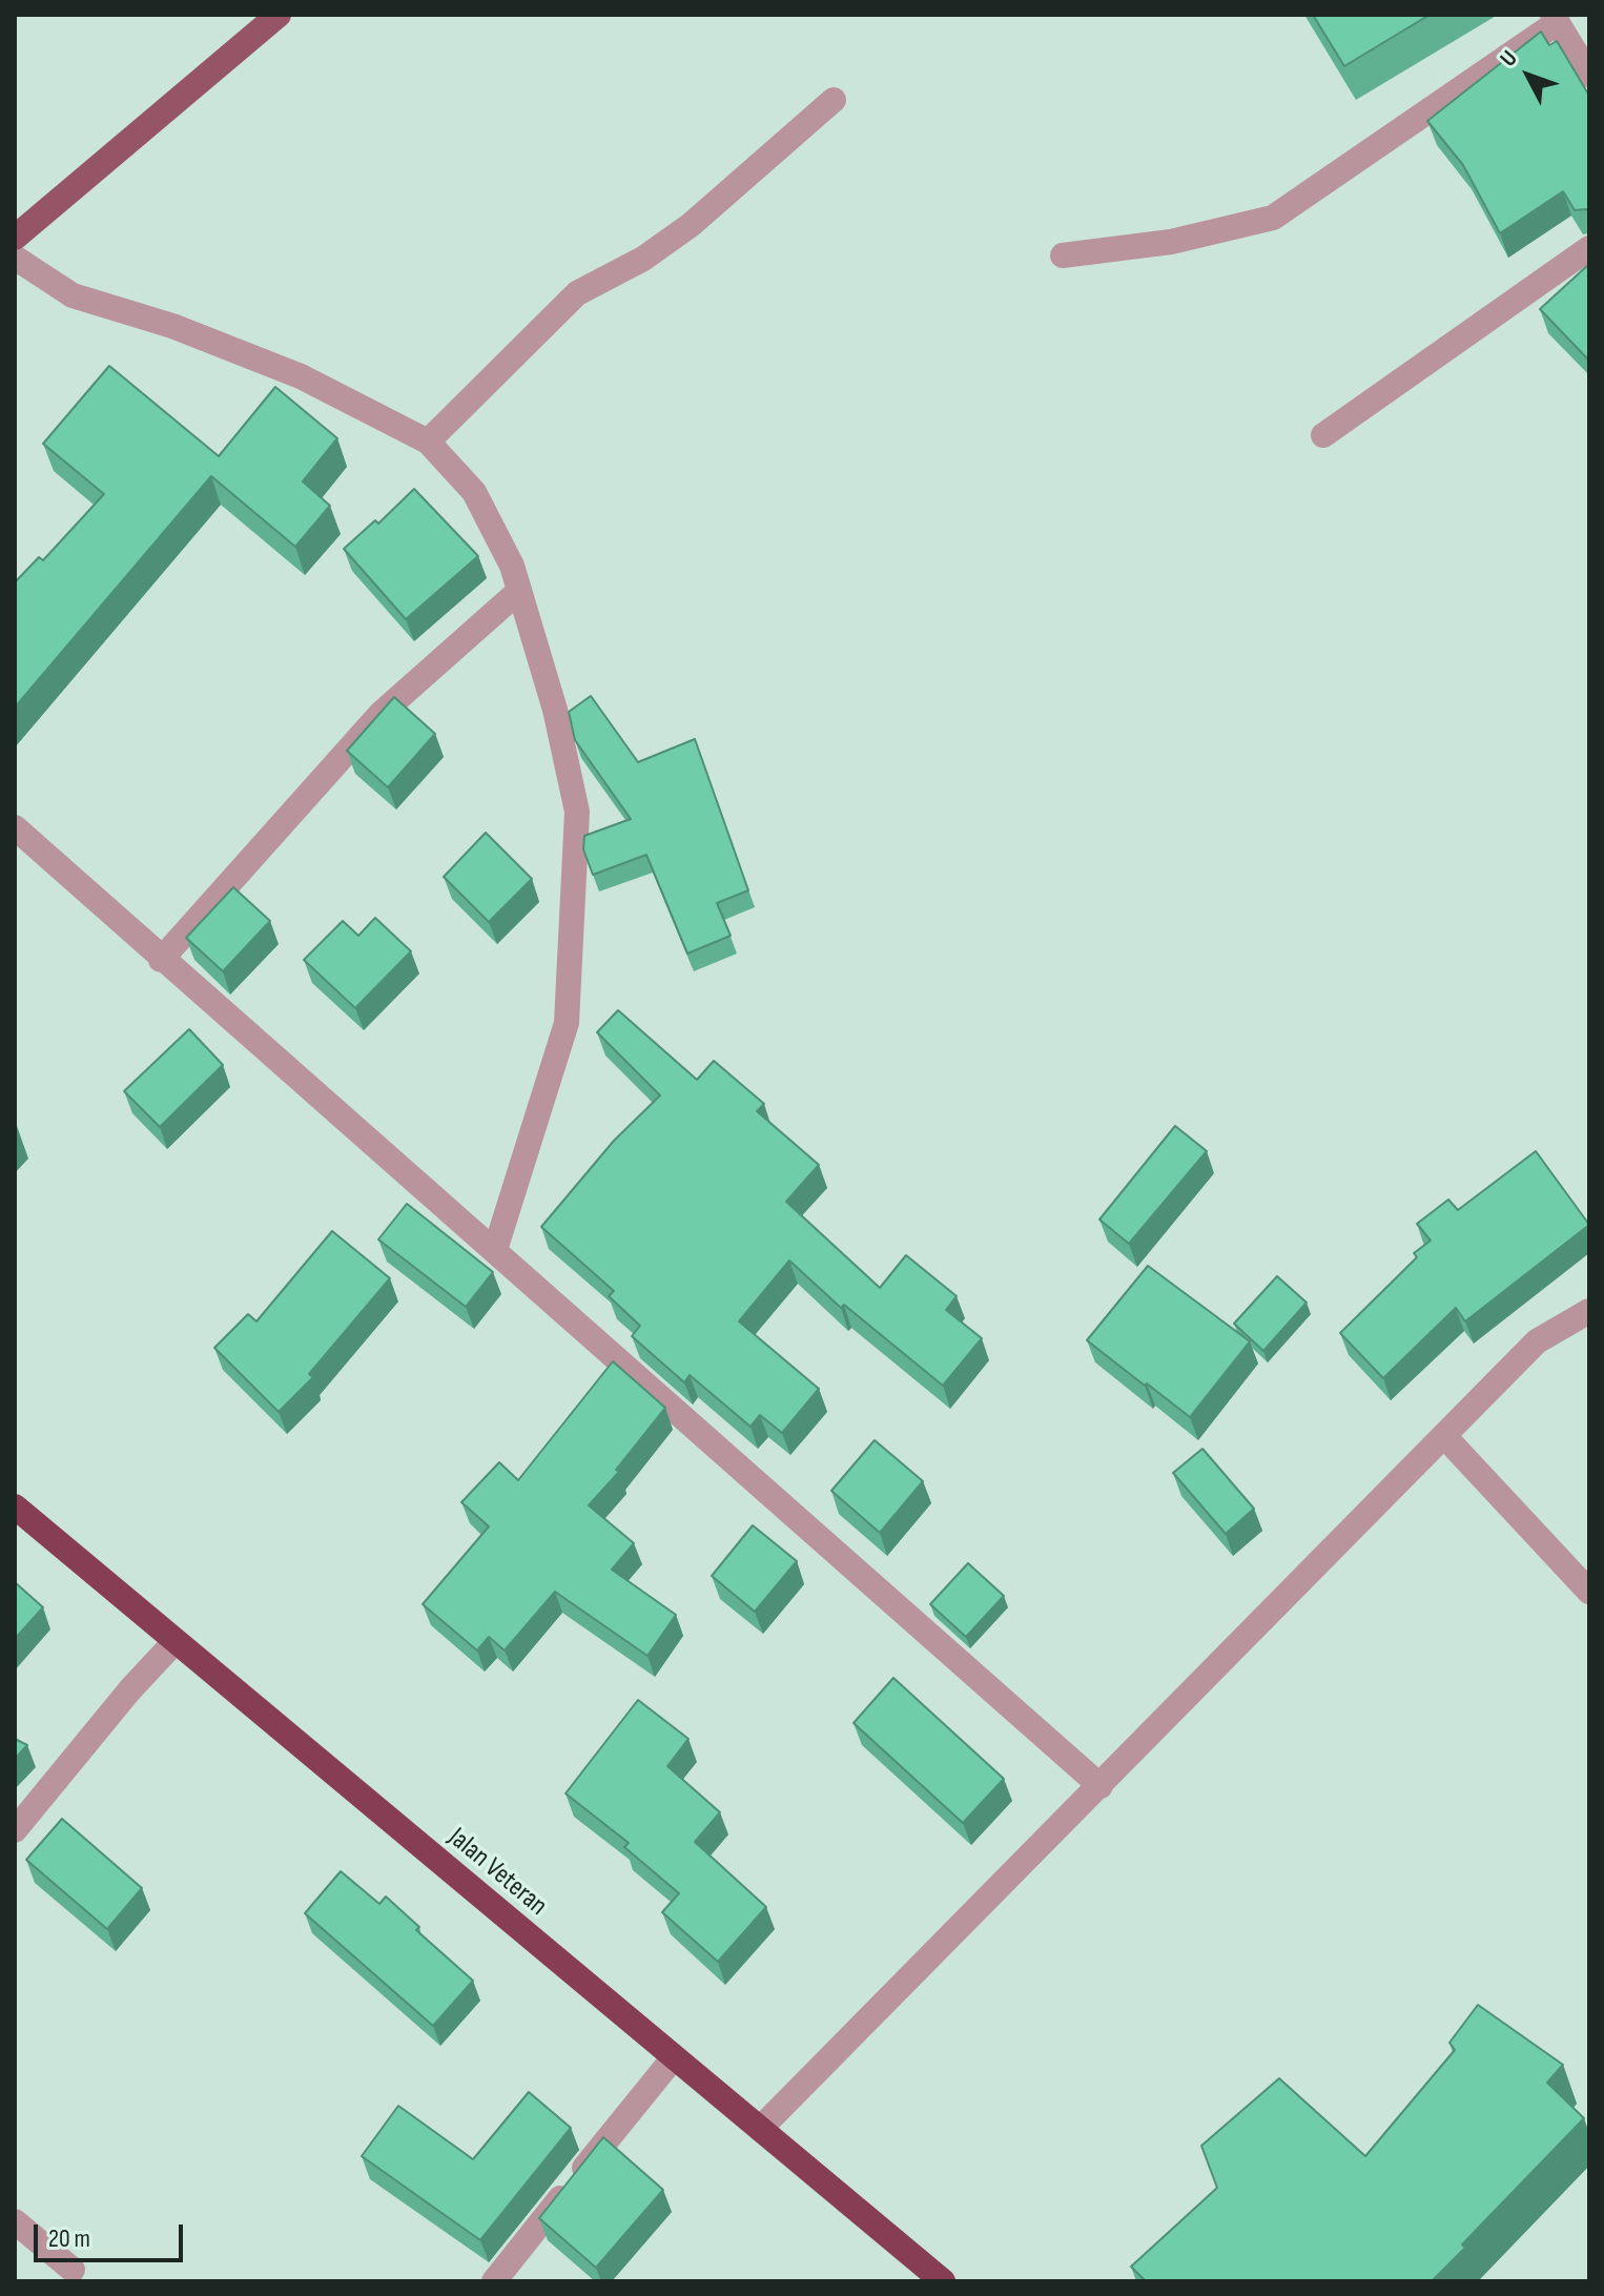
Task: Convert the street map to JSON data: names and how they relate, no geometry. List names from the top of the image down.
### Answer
{
  "streets": {
    "highway": ["Jalan Veteran"]
  },
  "scale_bar": "20 m",
  "north": "top left"
}
